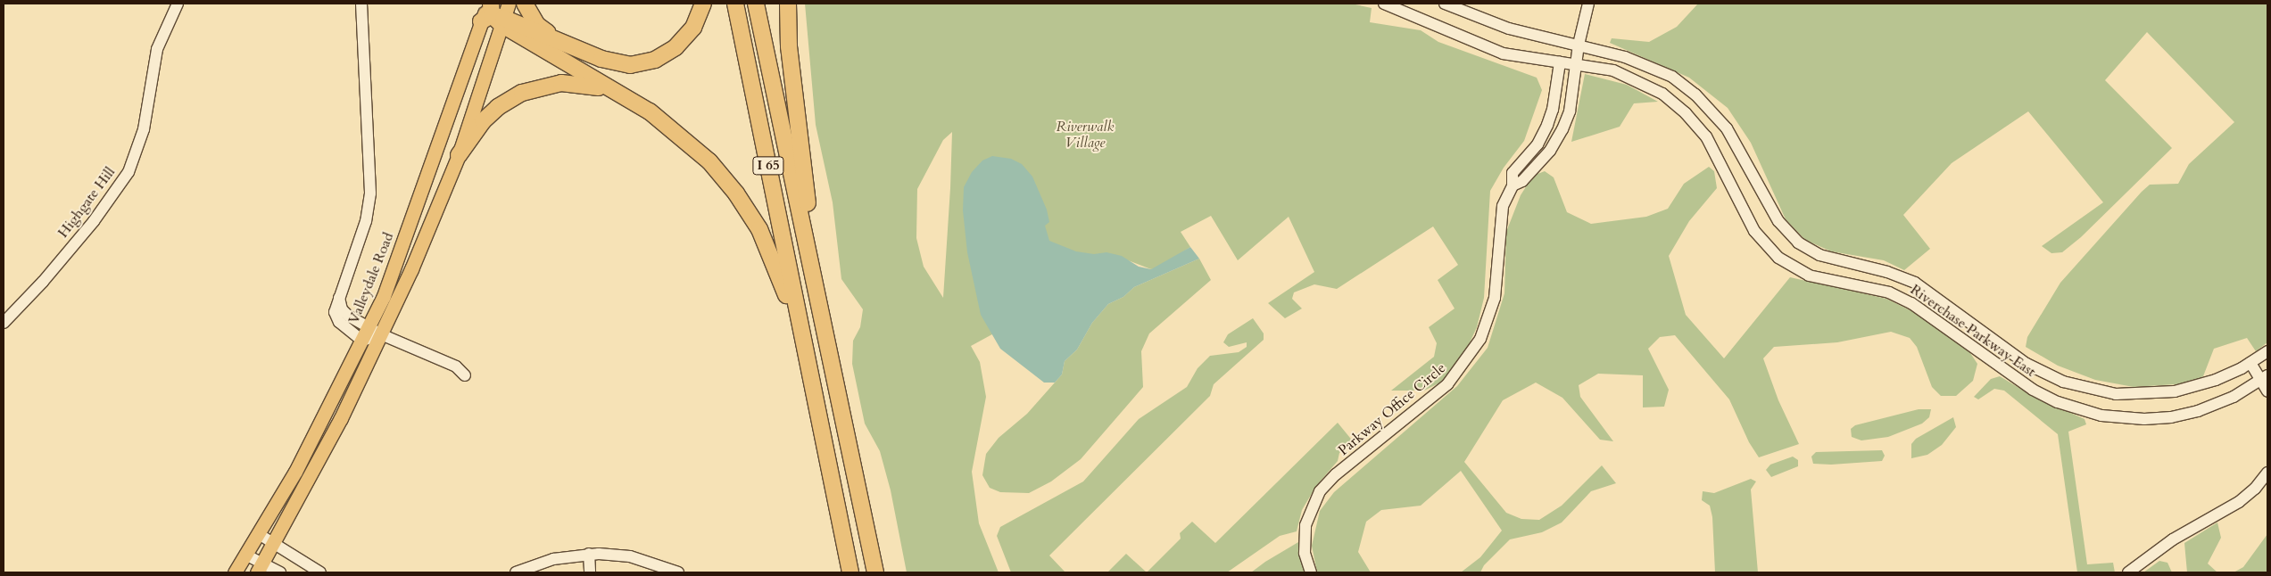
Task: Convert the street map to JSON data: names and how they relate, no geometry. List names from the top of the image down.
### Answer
{
  "streets": {
    "highway": ["I 65"],
    "main road": ["Valleydale Road"],
    "street": ["Highgate Hill", "Riverchase Parkway East", "Parkway Office Circle"]
  },
  "crossings": [
    ["Riverchase Parkway East", "Parkway Office Circle"]
  ],
  "parks": ["Riverwalk Village"]
}
